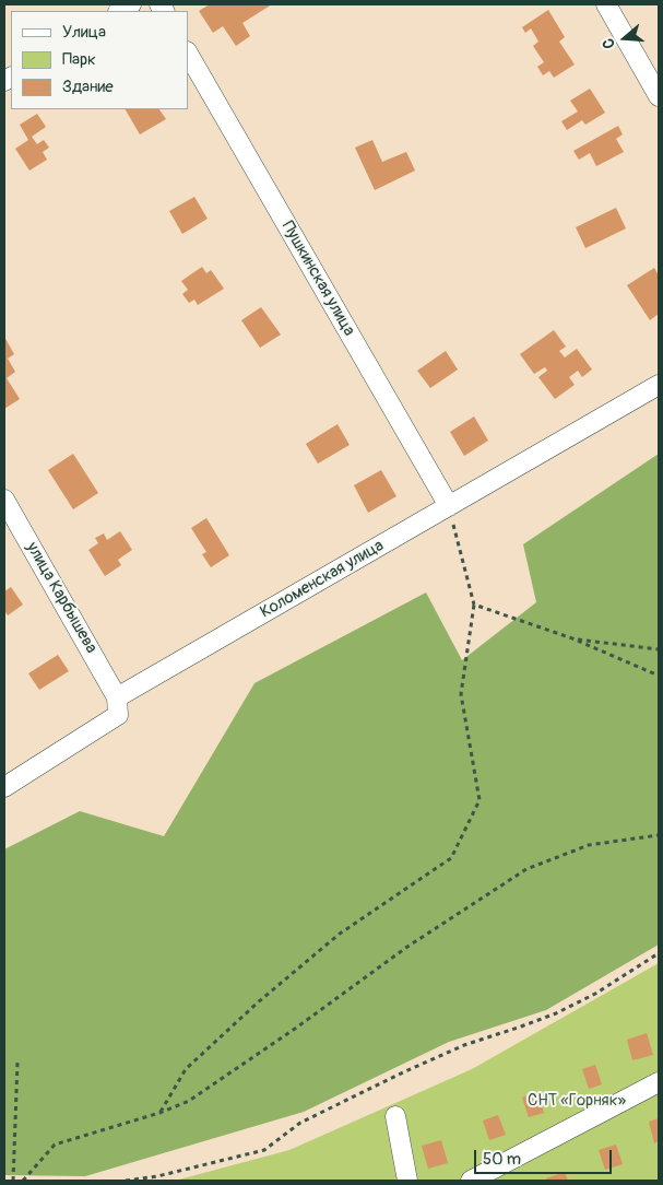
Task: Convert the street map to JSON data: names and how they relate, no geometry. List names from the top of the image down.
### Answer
{
  "streets": {
    "street": ["Пушкинская улица", "Коломенская улица", "улица Карбышева"]
  },
  "crossings": [
    ["Пушкинская улица", "Коломенская улица"],
    ["Коломенская улица", "улица Карбышева"]
  ],
  "parks": ["СНТ «Горняк»"],
  "legend": ["Улица", "Парк", "Здание"],
  "scale_bar": "50 m",
  "north": "left"
}
